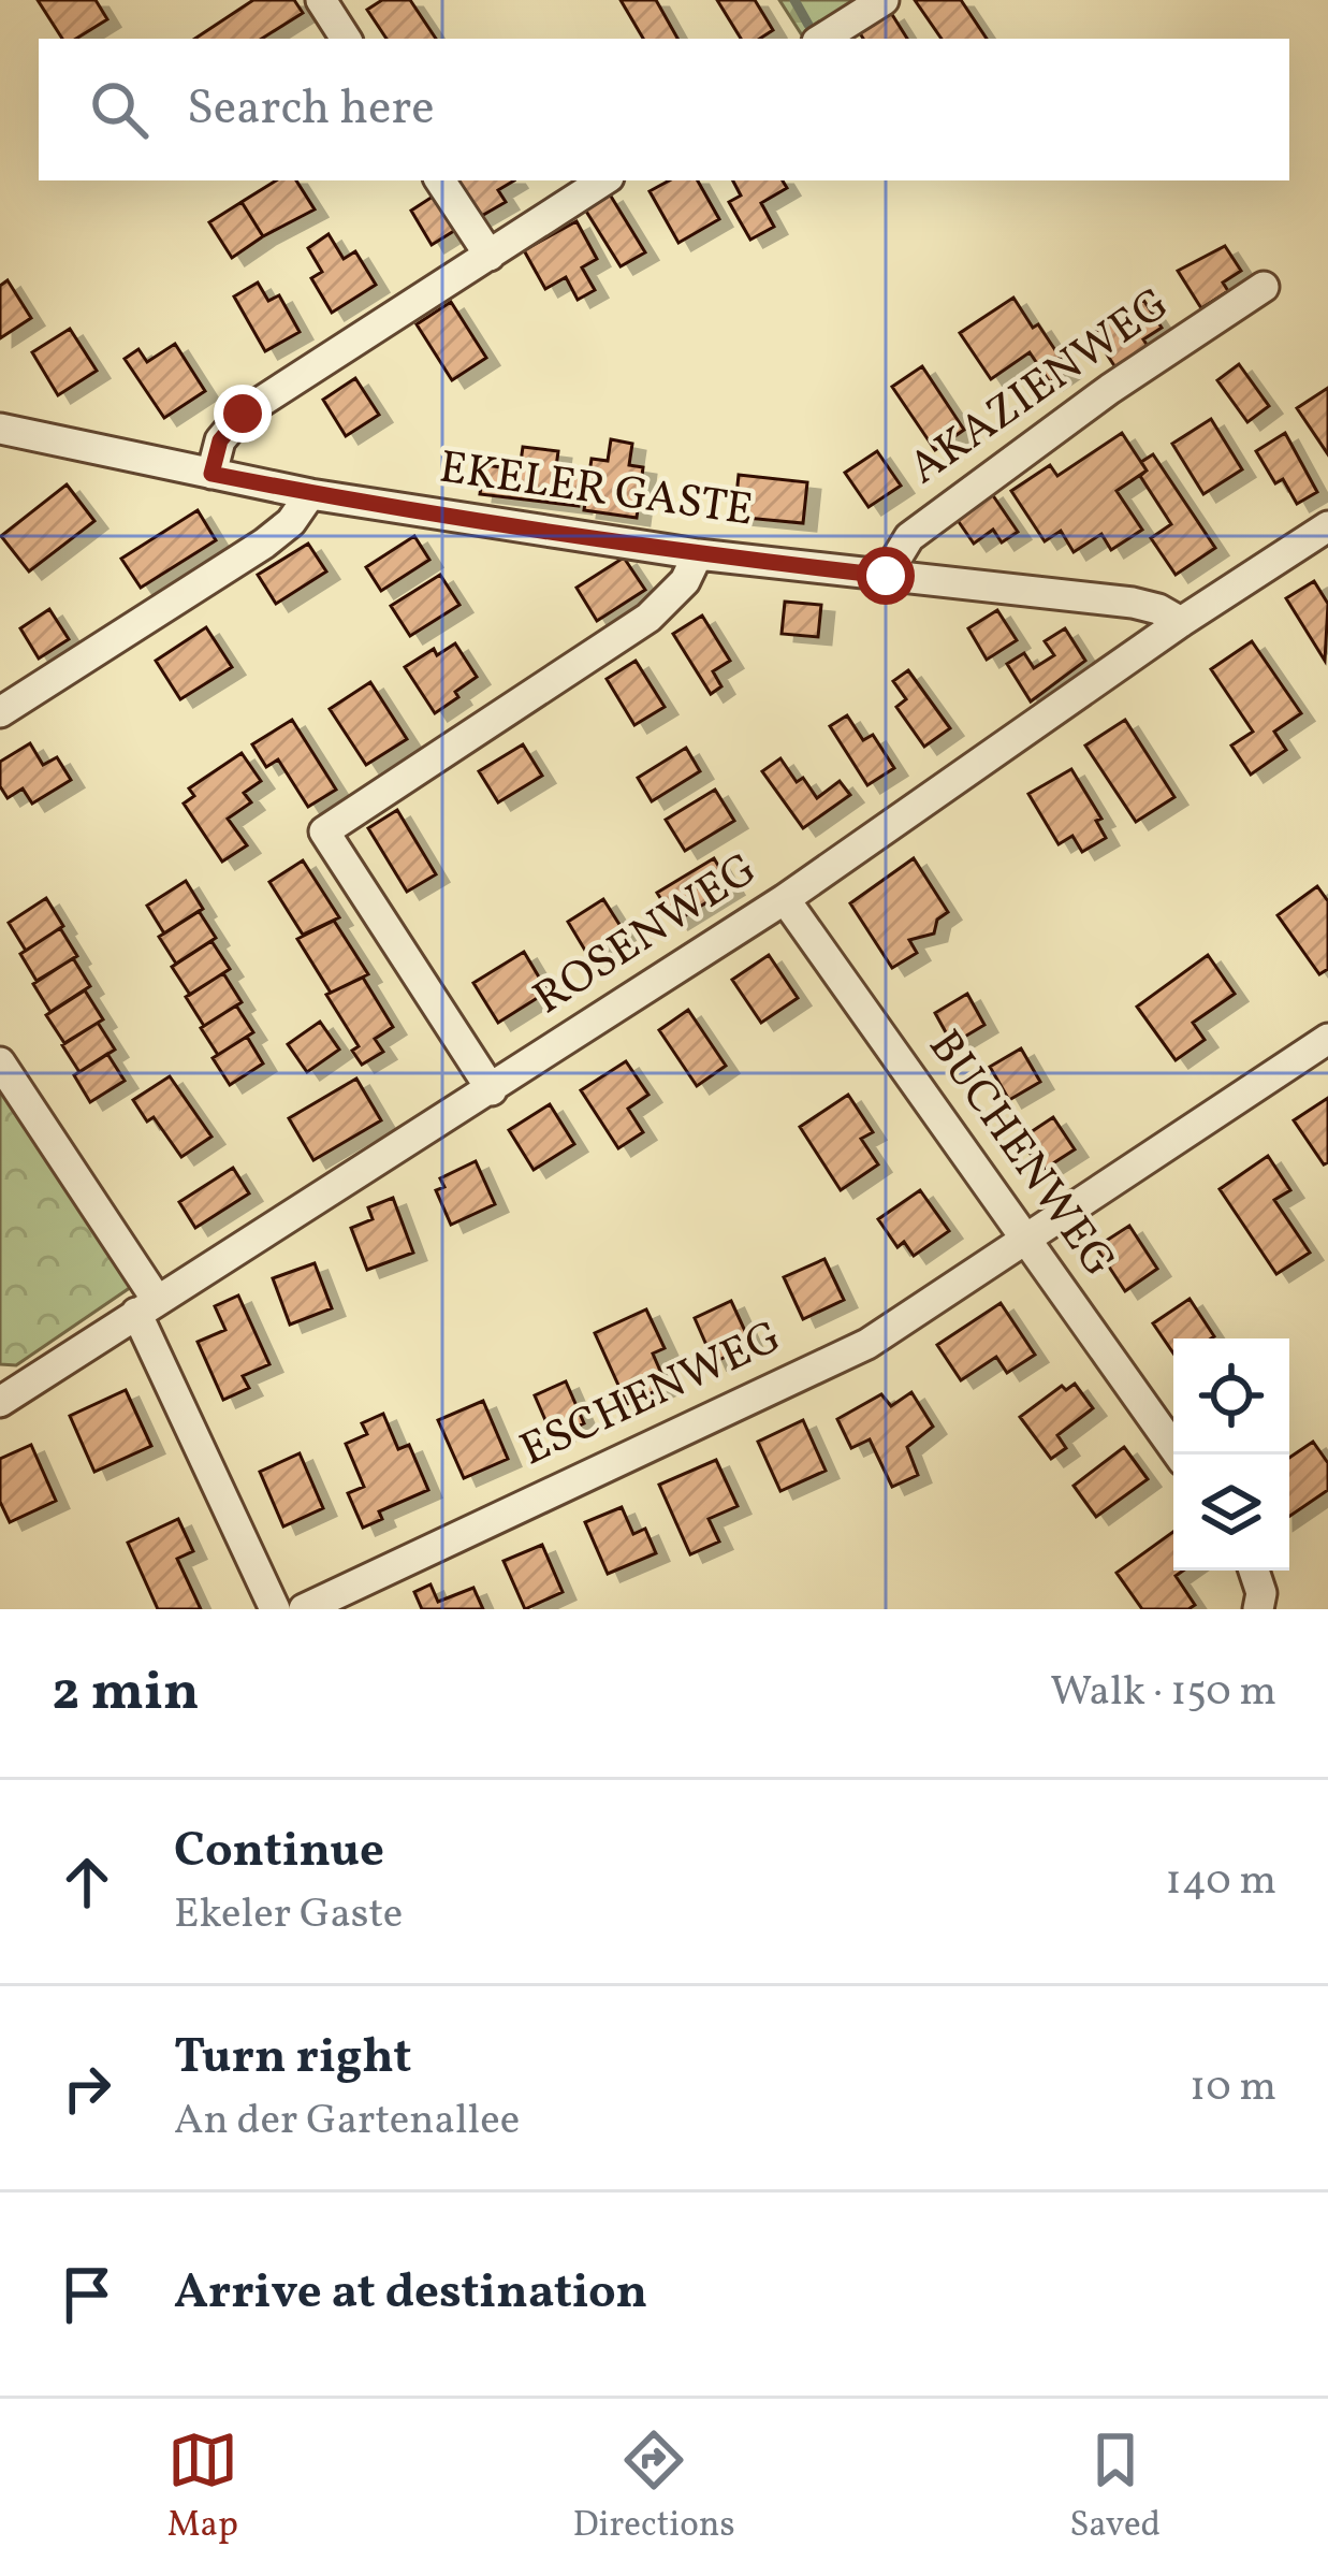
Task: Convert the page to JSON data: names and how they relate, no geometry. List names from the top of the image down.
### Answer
{
  "streets": {
    "street": [
      "AKAZIENWEG",
      "EKELER GASTE",
      "ROSENWEG",
      "BUCHENWEG",
      "ESCHENWEG"
    ]
  },
  "crossings": [
    ["AKAZIENWEG", "EKELER GASTE"],
    ["EKELER GASTE", "ROSENWEG"],
    ["ROSENWEG", "BUCHENWEG"],
    ["BUCHENWEG", "ESCHENWEG"]
  ],
  "page": {
    "search": "Search here",
    "heading": ["2 min", "Walk · 150 m"],
    "list": [
      ["Continue", "Ekeler Gaste", "140 m"],
      ["Turn right", "An der Gartenallee", "10 m"],
      "Arrive at destination"
    ],
    "nav": ["Map", "Directions", "Saved"]
  }
}
